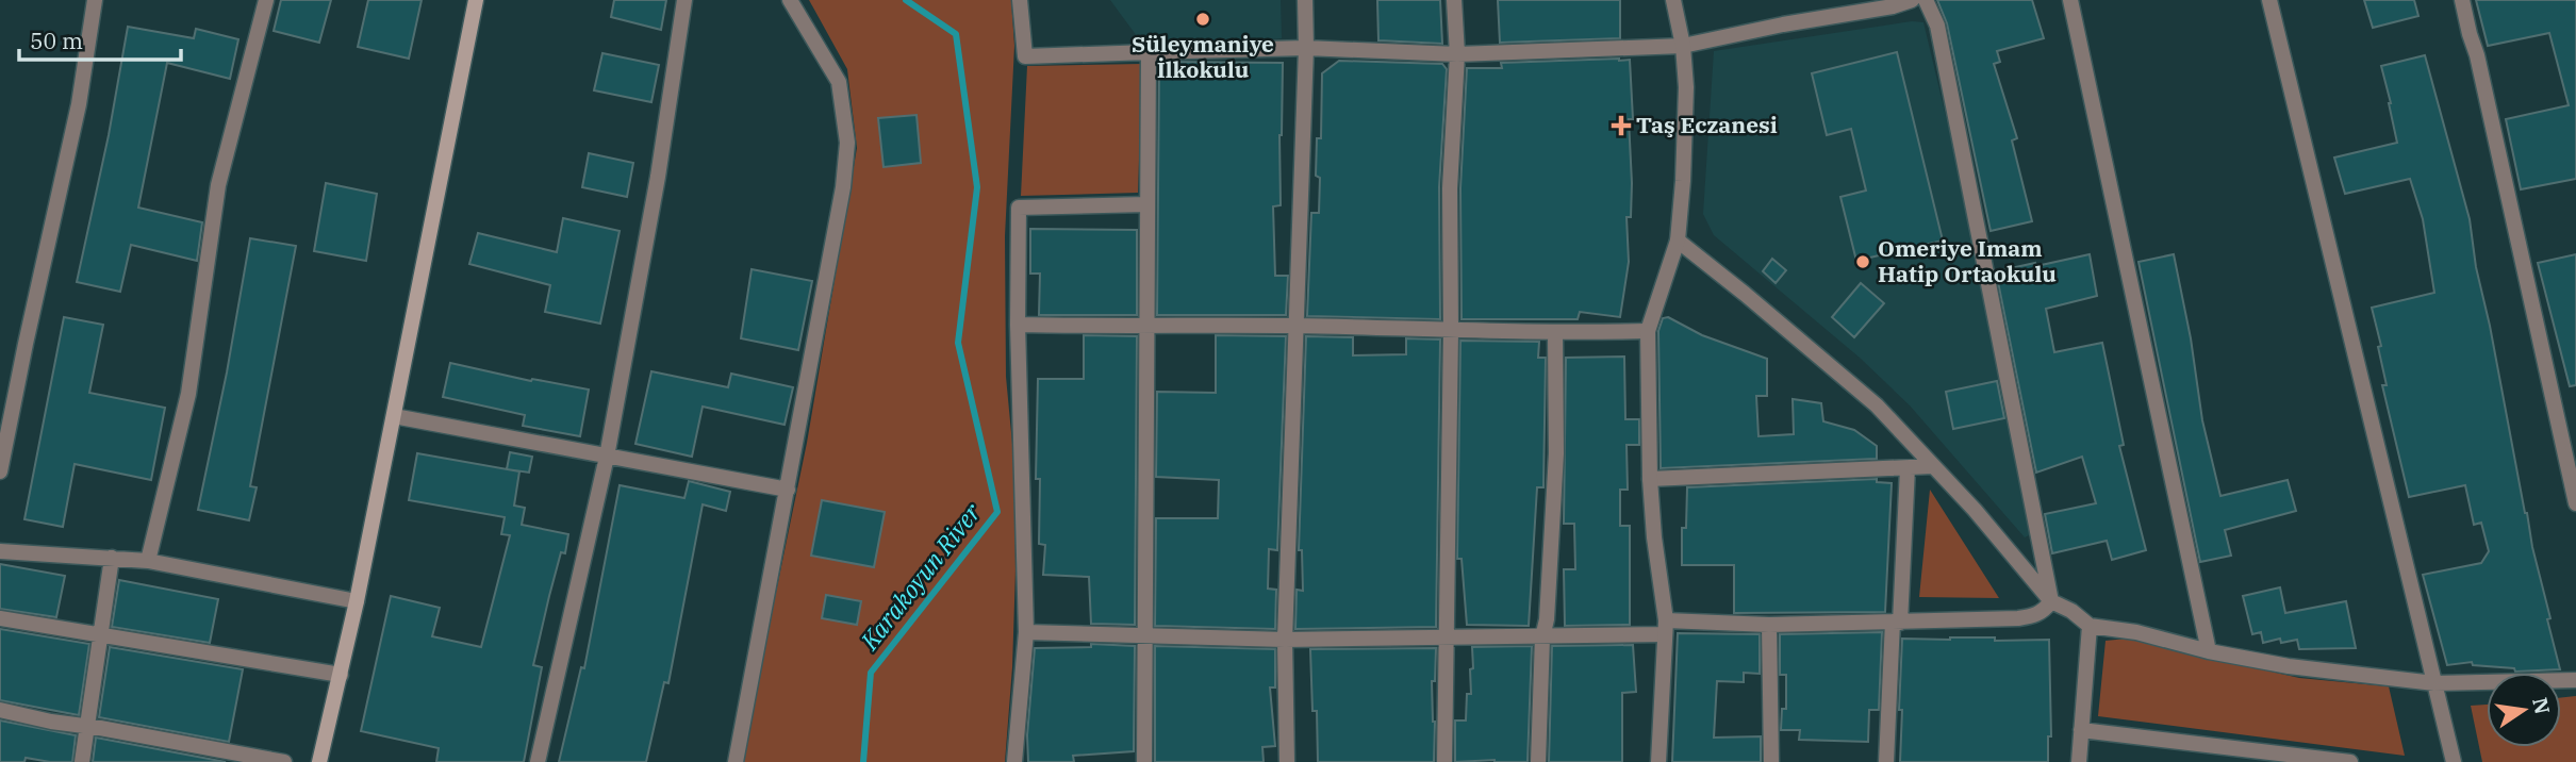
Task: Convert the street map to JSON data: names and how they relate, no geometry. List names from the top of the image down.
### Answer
{
  "water": ["Karakoyun River"],
  "places": {
    "other": ["Süleymaniye İlkokulu", "Omeriye Imam Hatip Ortaokulu"],
    "health": ["Taş Eczanesi"]
  },
  "scale_bar": "50 m",
  "north": "right"
}
